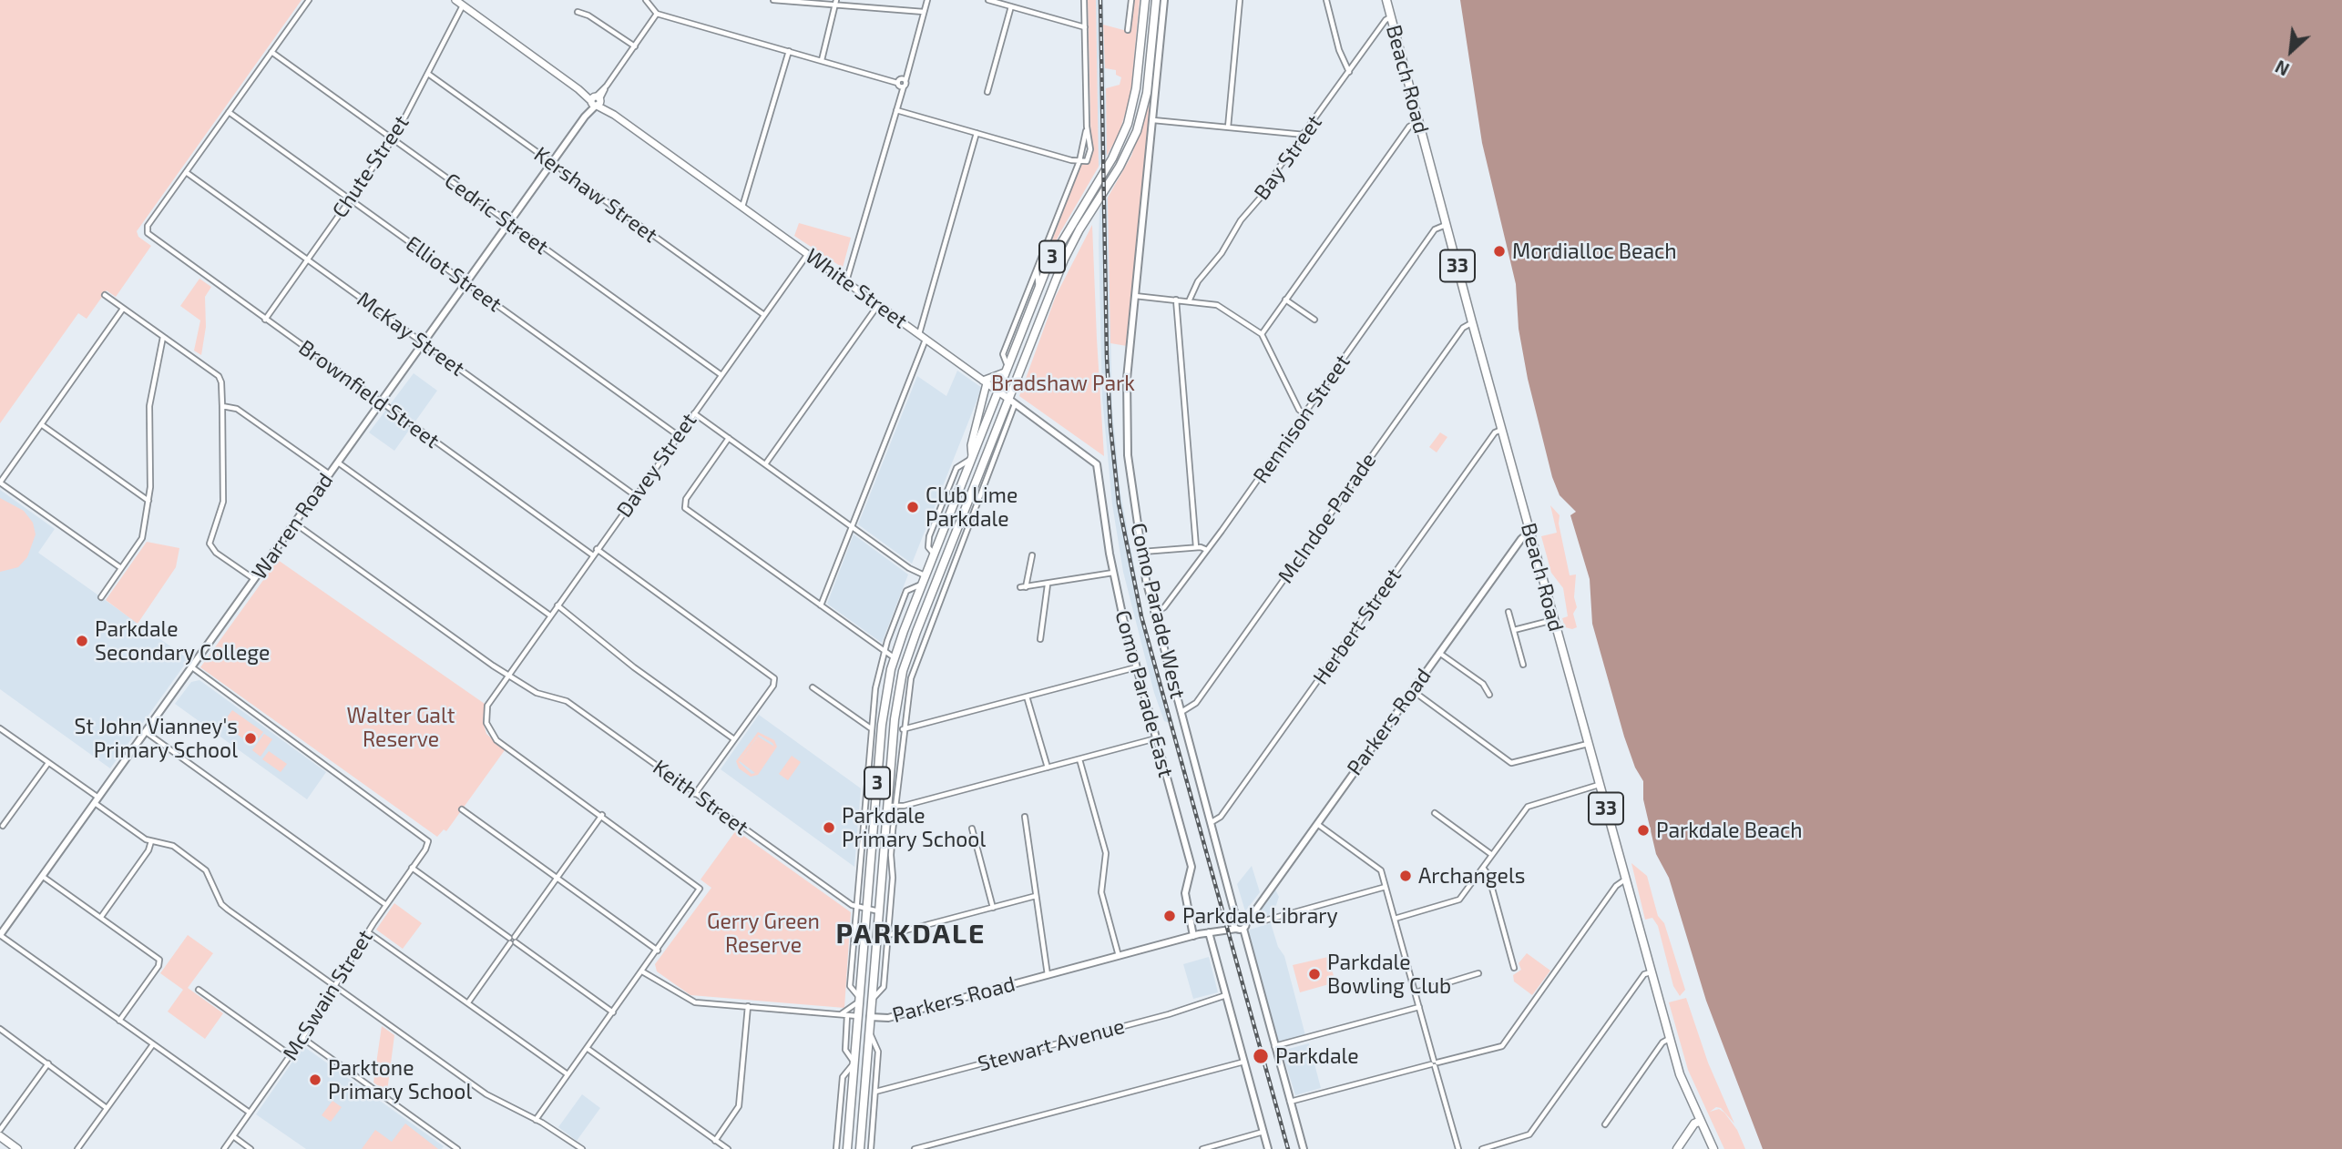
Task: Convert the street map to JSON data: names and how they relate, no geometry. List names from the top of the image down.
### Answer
{
  "streets": {
    "main road": [
      "Beach Road",
      "3",
      "33",
      "White Street"
    ],
    "street": [
      "Bay Street",
      "Chute Street",
      "Kershaw Street",
      "Cedric Street",
      "Elliot Street",
      "McKay Street",
      "Brownfield Street",
      "Rennison Street",
      "Davey Street",
      "McIndoe Parade",
      "Warren Road",
      "Como Parade West",
      "Herbert Street",
      "Como Parade East",
      "Parkers Road",
      "Keith Street",
      "McSwain Street",
      "Stewart Avenue"
    ]
  },
  "crossings": [
    ["Beach Road", "Bay Street"],
    ["Beach Road", "Rennison Street"],
    ["Beach Road", "McIndoe Parade"],
    ["Beach Road", "Herbert Street"],
    ["Beach Road", "Parkers Road"],
    ["Chute Street", "Kershaw Street"],
    ["Chute Street", "Cedric Street"],
    ["Chute Street", "Elliot Street"],
    ["Chute Street", "White Street"],
    ["Chute Street", "McKay Street"],
    ["Chute Street", "Brownfield Street"],
    ["Kershaw Street", "Davey Street"],
    ["Kershaw Street", "Warren Road"],
    ["Cedric Street", "Davey Street"],
    ["Cedric Street", "Warren Road"],
    ["3", "White Street"],
    ["3", "Parkers Road"],
    ["3", "Keith Street"],
    ["Elliot Street", "Davey Street"],
    ["Elliot Street", "Warren Road"],
    ["White Street", "Davey Street"],
    ["White Street", "Warren Road"],
    ["White Street", "Como Parade East"],
    ["McKay Street", "Brownfield Street"],
    ["McKay Street", "Davey Street"],
    ["McKay Street", "Warren Road"],
    ["Brownfield Street", "Davey Street"],
    ["Brownfield Street", "Warren Road"],
    ["Rennison Street", "Como Parade West"],
    ["Davey Street", "Keith Street"],
    ["McIndoe Parade", "Como Parade West"],
    ["Warren Road", "Keith Street"],
    ["Warren Road", "McSwain Street"],
    ["Como Parade West", "Herbert Street"],
    ["Como Parade West", "Parkers Road"],
    ["Como Parade East", "Parkers Road"]
  ],
  "districts": ["PARKDALE"],
  "parks": ["Bradshaw Park", "Walter Galt Reserve", "Gerry Green Reserve"],
  "places": [
    "Mordialloc Beach",
    "Club Lime Parkdale",
    "Parkdale Secondary College",
    "St John Vianney's Primary School",
    "Parkdale Primary School",
    "Parkdale Beach",
    "Archangels",
    "Parkdale Library",
    "Parkdale Bowling Club",
    "Parkdale",
    "Parktone Primary School"
  ],
  "north": "bottom left"
}
